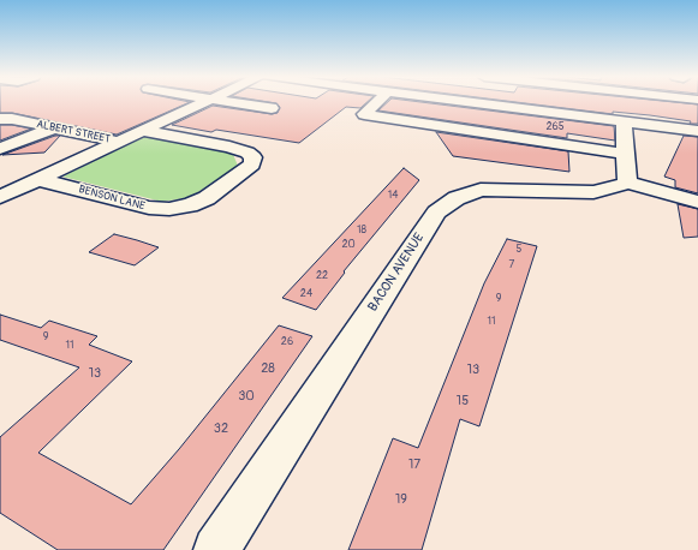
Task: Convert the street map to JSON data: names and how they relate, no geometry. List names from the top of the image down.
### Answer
{
  "streets": {
    "street": ["ALBERT STREET", "BENSON LANE", "BACON AVENUE"]
  },
  "house_numbers": [
    "265",
    "14",
    "18",
    "20",
    "5",
    "7",
    "22",
    "24",
    "9",
    "11",
    "9",
    "26",
    "11",
    "28",
    "13",
    "13",
    "30",
    "15",
    "32",
    "17",
    "19"
  ]
}
